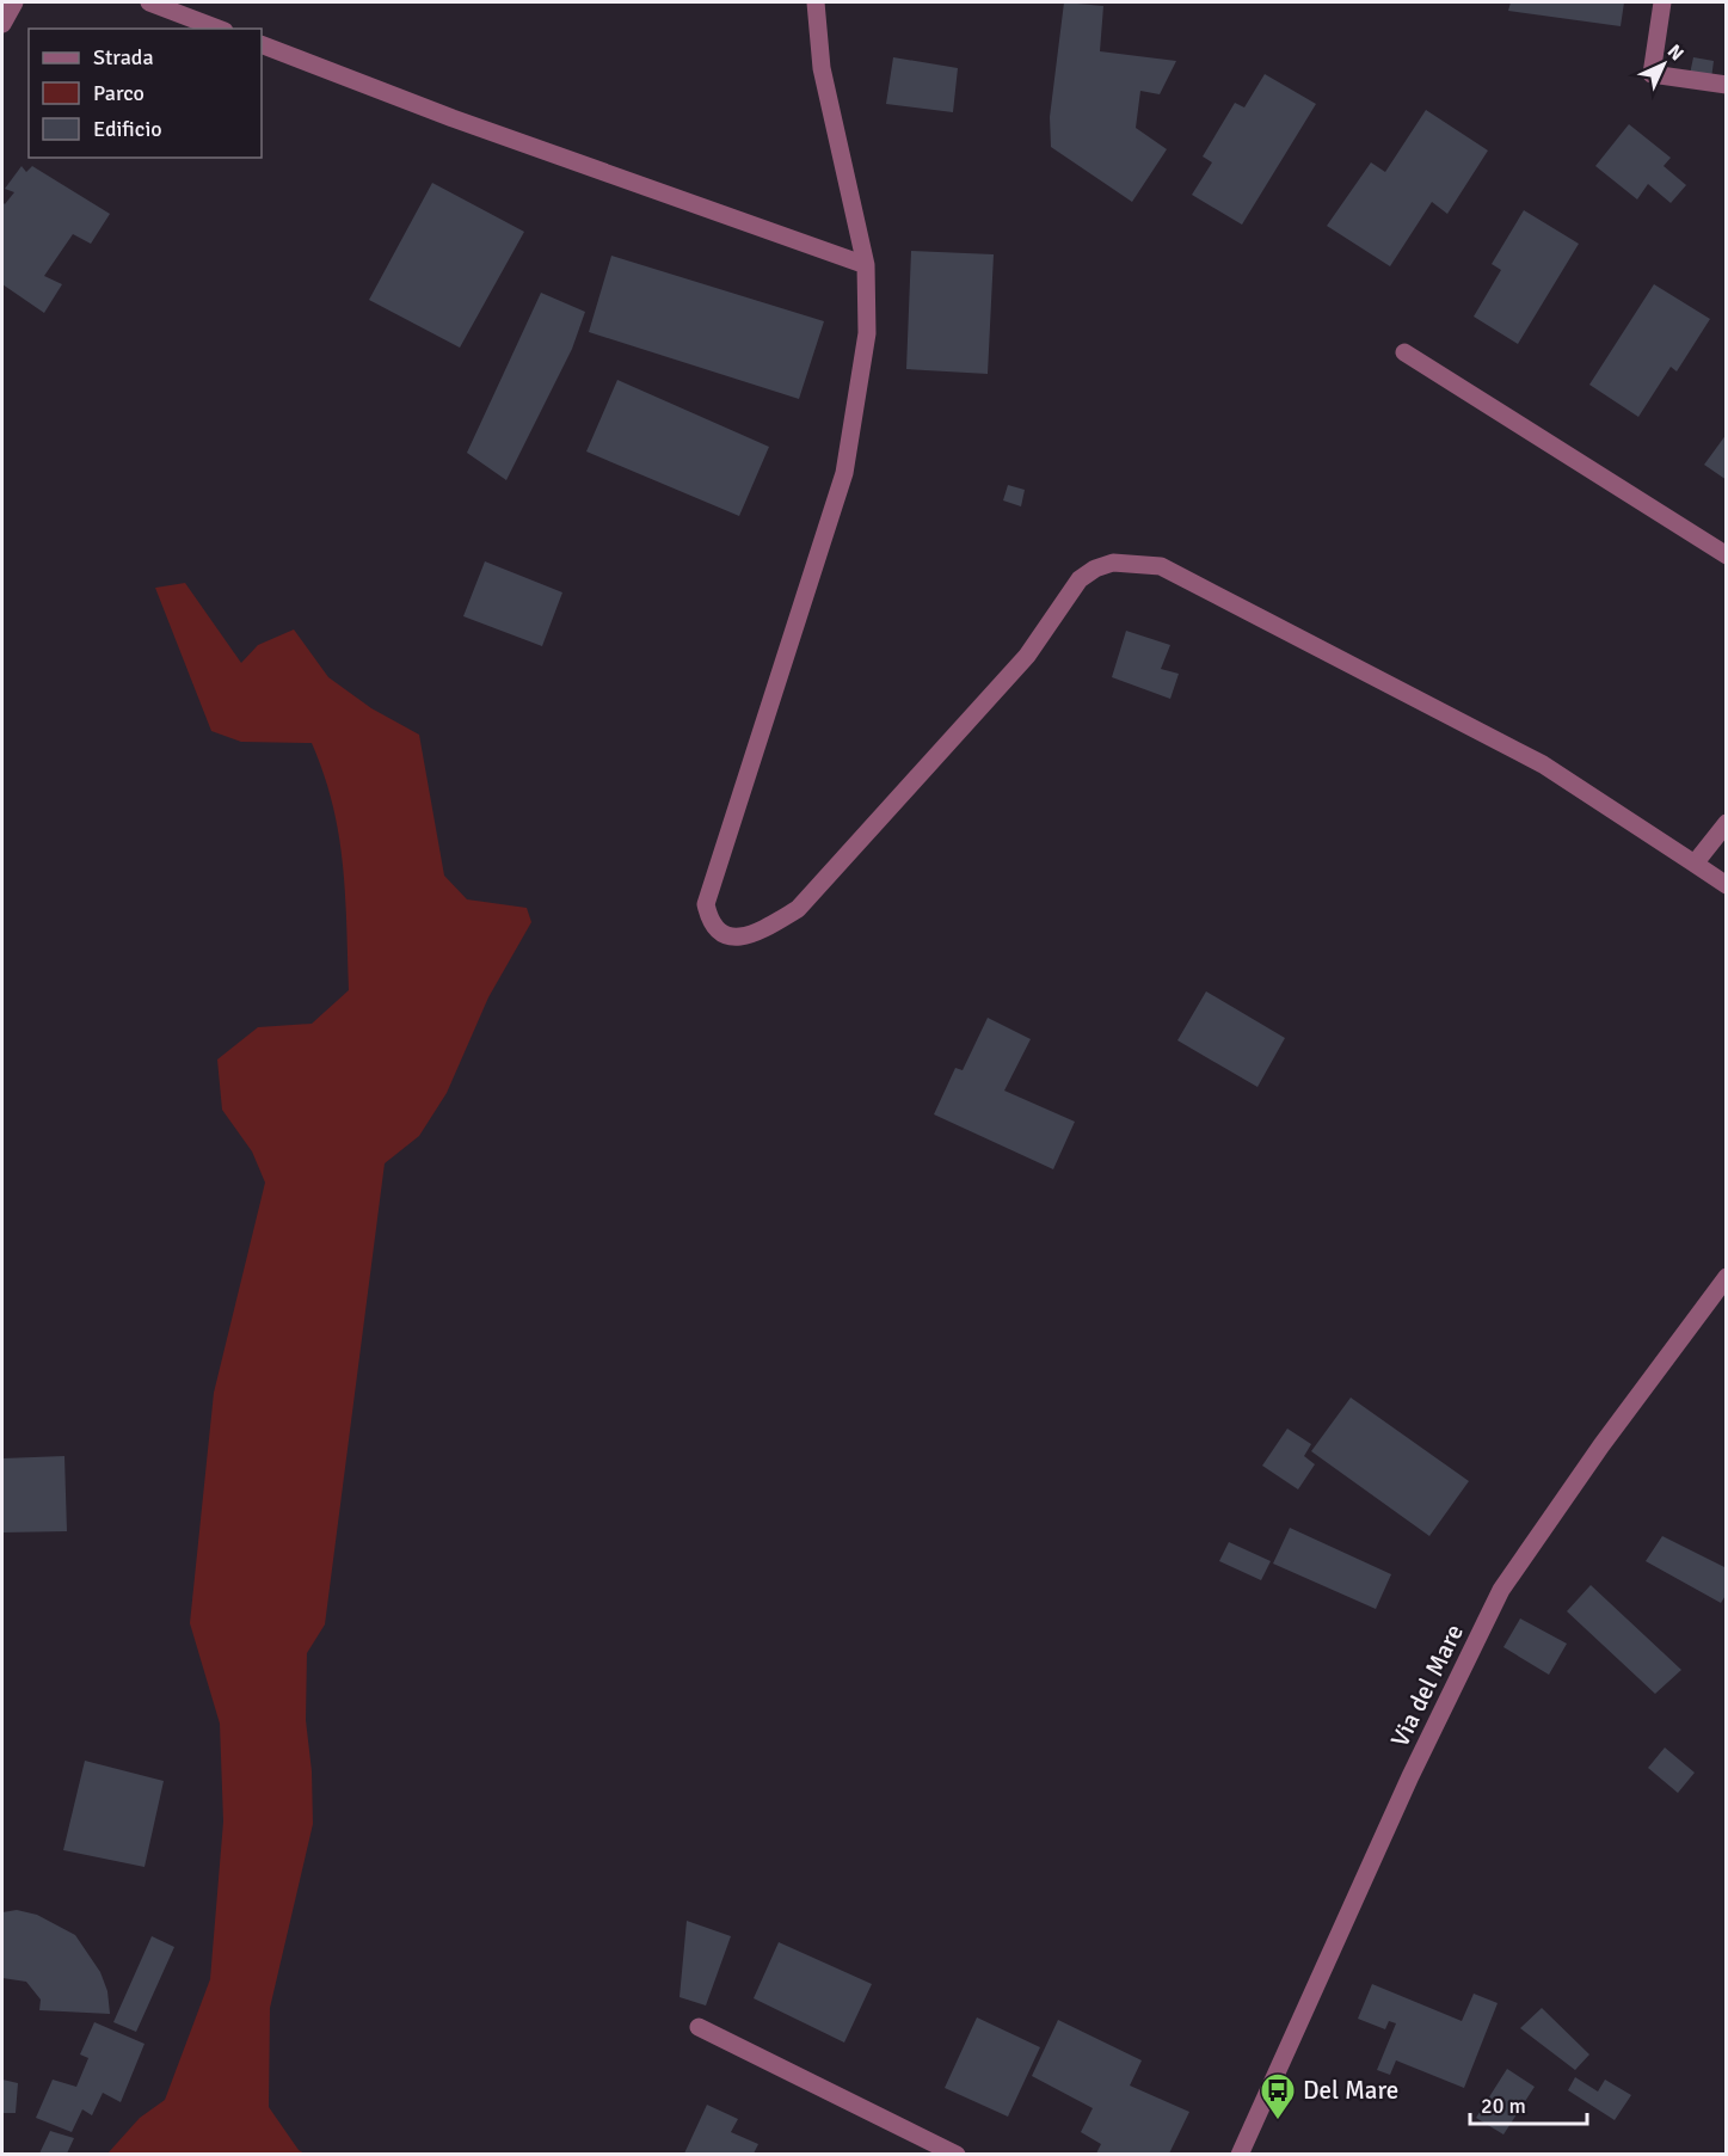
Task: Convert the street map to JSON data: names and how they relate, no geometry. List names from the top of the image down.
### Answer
{
  "streets": {
    "street": ["Via del Mare"]
  },
  "places": {
    "bus stop": ["Del Mare"]
  },
  "legend": ["Strada", "Parco", "Edificio"],
  "scale_bar": "20 m",
  "north": "top right"
}
